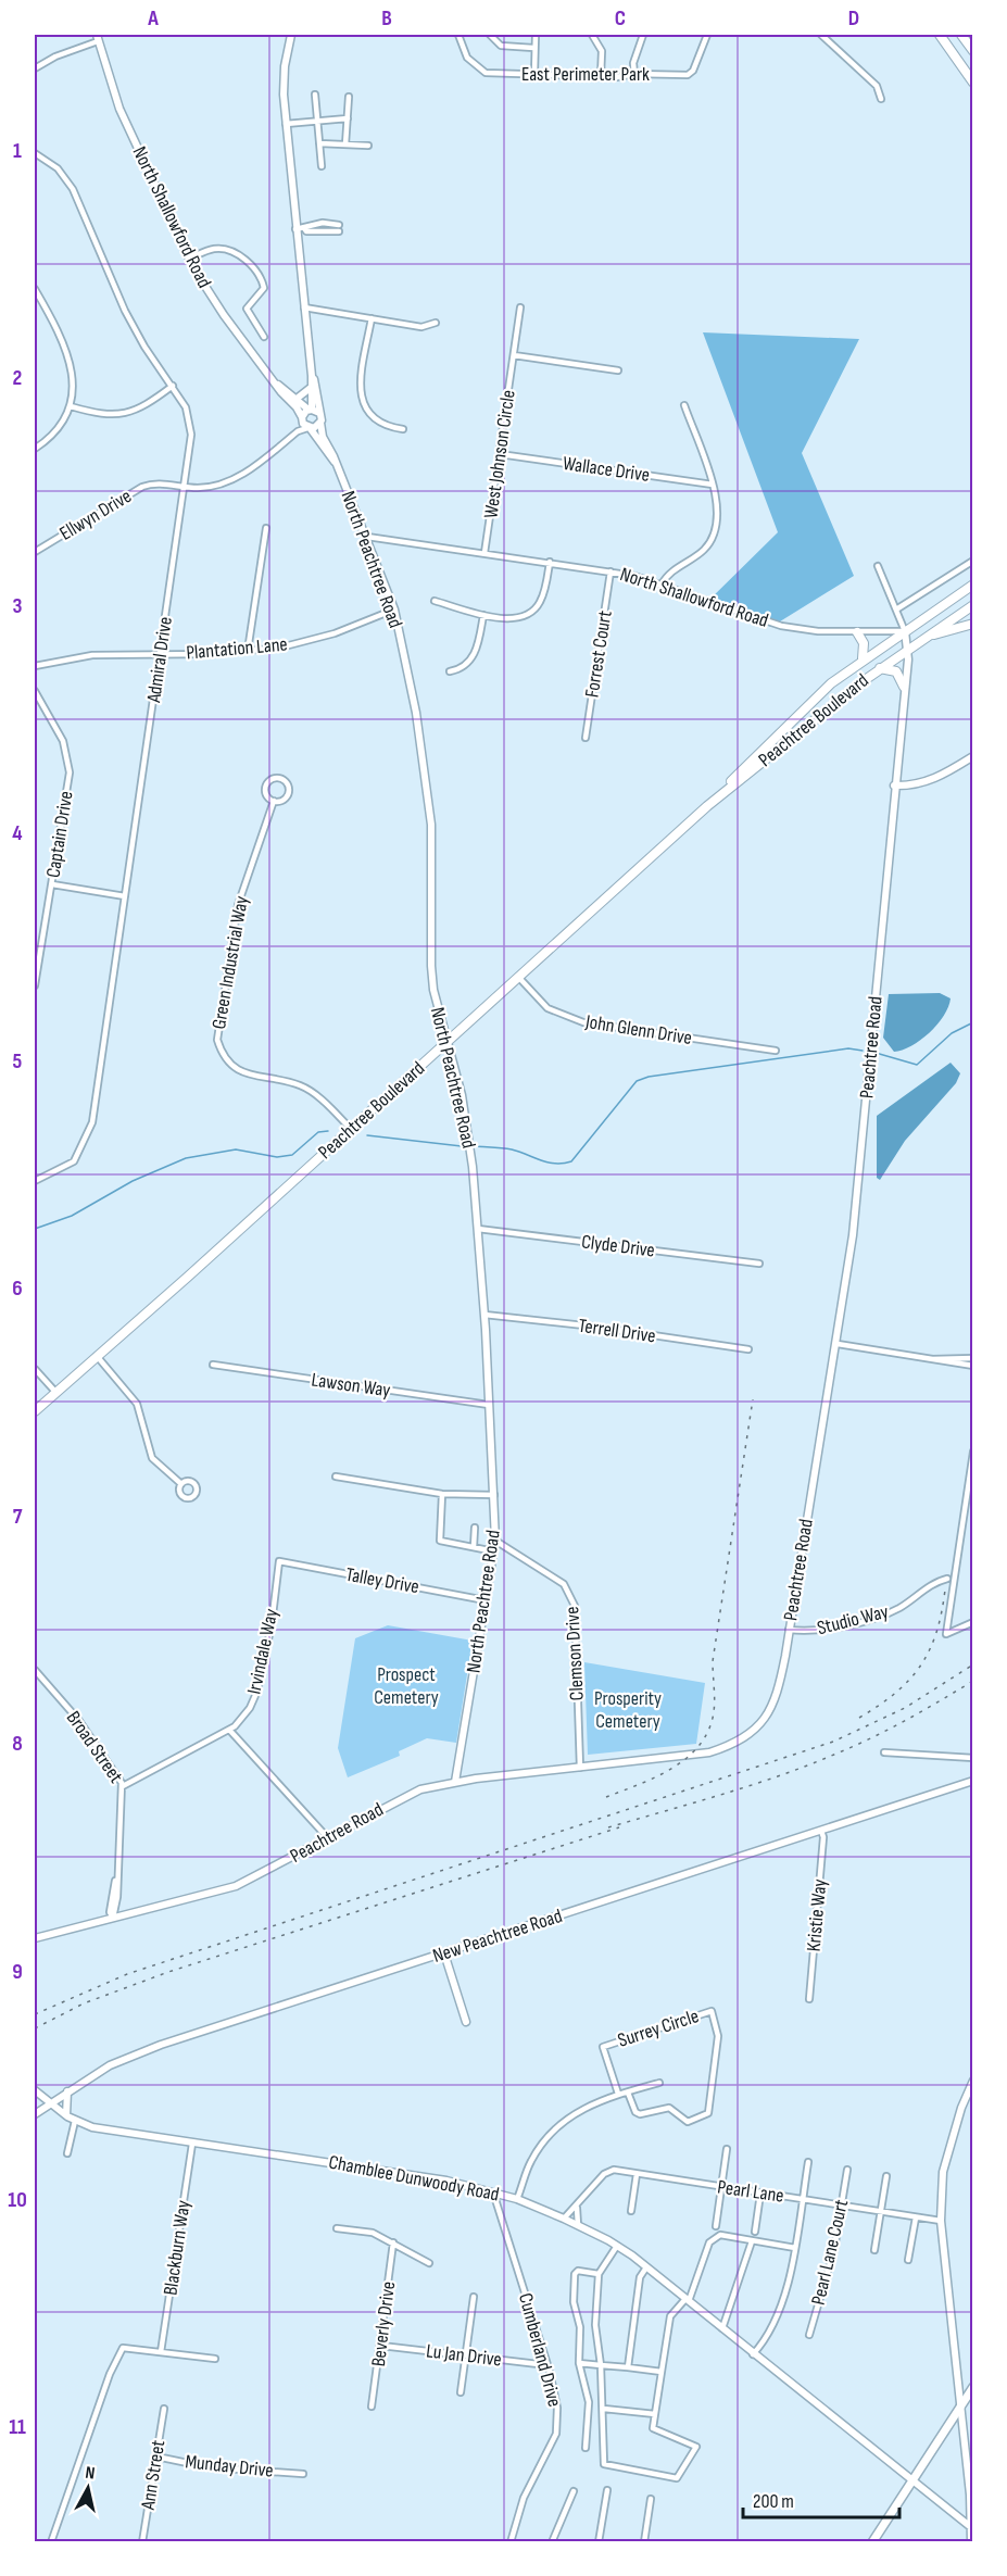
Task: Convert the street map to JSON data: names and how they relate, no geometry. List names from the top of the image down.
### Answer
{
  "streets": {
    "highway": ["Peachtree Boulevard"],
    "street": [
      "East Perimeter Park",
      "North Shallowford Road",
      "West Johnson Circle",
      "Wallace Drive",
      "Ellwyn Drive",
      "North Peachtree Road",
      "Plantation Lane",
      "Forrest Court",
      "Admiral Drive",
      "Captain Drive",
      "Green Industrial Way",
      "John Glenn Drive",
      "Peachtree Road",
      "Clyde Drive",
      "Terrell Drive",
      "Lawson Way",
      "Talley Drive",
      "Studio Way",
      "Irvindale Way",
      "Clemson Drive",
      "Broad Street",
      "Kristie Way",
      "New Peachtree Road",
      "Surrey Circle",
      "Chamblee Dunwoody Road",
      "Pearl Lane",
      "Blackburn Way",
      "Pearl Lane Court",
      "Beverly Drive",
      "Cumberland Drive",
      "Lu Jan Drive",
      "Munday Drive",
      "Ann Street"
    ]
  },
  "crossings": [
    ["North Shallowford Road", "West Johnson Circle"],
    ["North Shallowford Road", "North Peachtree Road"],
    ["North Shallowford Road", "Forrest Court"],
    ["North Shallowford Road", "Peachtree Boulevard"],
    ["North Shallowford Road", "Peachtree Road"],
    ["West Johnson Circle", "Wallace Drive"],
    ["Ellwyn Drive", "North Peachtree Road"],
    ["Ellwyn Drive", "Admiral Drive"],
    ["North Peachtree Road", "Plantation Lane"],
    ["North Peachtree Road", "Peachtree Boulevard"],
    ["North Peachtree Road", "Peachtree Road"],
    ["North Peachtree Road", "Clyde Drive"],
    ["North Peachtree Road", "Terrell Drive"],
    ["North Peachtree Road", "Lawson Way"],
    ["North Peachtree Road", "Talley Drive"],
    ["North Peachtree Road", "Clemson Drive"],
    ["Plantation Lane", "Admiral Drive"],
    ["Peachtree Boulevard", "Green Industrial Way"],
    ["Peachtree Boulevard", "John Glenn Drive"],
    ["Peachtree Boulevard", "Peachtree Road"],
    ["Peachtree Road", "Studio Way"],
    ["Peachtree Road", "Clemson Drive"],
    ["Peachtree Road", "Broad Street"],
    ["Talley Drive", "Irvindale Way"],
    ["Irvindale Way", "Broad Street"],
    ["Kristie Way", "New Peachtree Road"],
    ["New Peachtree Road", "Chamblee Dunwoody Road"],
    ["Chamblee Dunwoody Road", "Pearl Lane"],
    ["Chamblee Dunwoody Road", "Blackburn Way"],
    ["Chamblee Dunwoody Road", "Cumberland Drive"],
    ["Pearl Lane", "Pearl Lane Court"],
    ["Beverly Drive", "Lu Jan Drive"],
    ["Cumberland Drive", "Lu Jan Drive"],
    ["Munday Drive", "Ann Street"]
  ],
  "parks": ["Prospect Cemetery", "Prosperity Cemetery"],
  "scale_bar": "200 m",
  "north": "top",
  "grid": {
    "columns": [
      "A",
      "B",
      "C",
      "D"
    ],
    "rows": [
      "1",
      "2",
      "3",
      "4",
      "5",
      "6",
      "7",
      "8",
      "9",
      "10",
      "11"
    ]
  }
}
